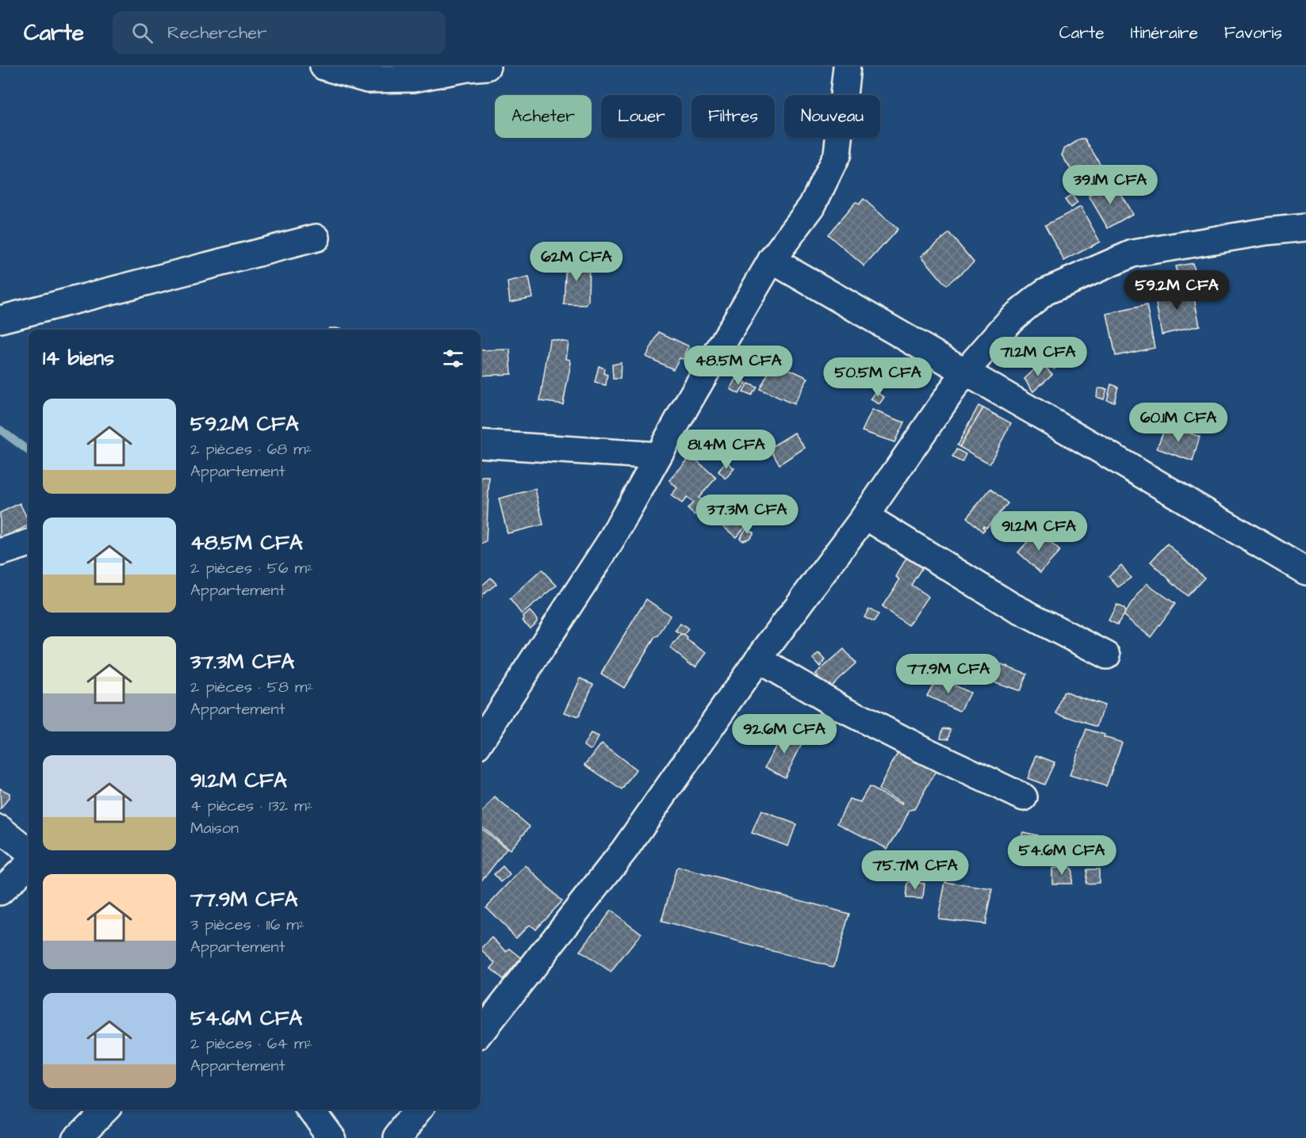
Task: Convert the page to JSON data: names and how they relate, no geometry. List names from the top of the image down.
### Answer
{
  "page": {
    "header": "Carte",
    "search": "Rechercher",
    "nav": ["Carte", "Itinéraire", "Favoris"],
    "chip": [
      "Acheter",
      "Louer",
      "Filtres",
      "Nouveau"
    ],
    "price": [
      "39.1M CFA",
      "62M CFA",
      "59.2M CFA",
      "71.2M CFA",
      "48.5M CFA",
      "50.5M CFA",
      "60.1M CFA",
      "81.4M CFA",
      "37.3M CFA",
      "91.2M CFA",
      "77.9M CFA",
      "92.6M CFA",
      "54.6M CFA",
      "75.7M CFA"
    ],
    "heading": "14 biens",
    "list": [
      {
        "name": "59.2M CFA",
        "note": "2 pièces · 68 m² · Appartement"
      },
      {
        "name": "48.5M CFA",
        "note": "2 pièces · 56 m² · Appartement"
      },
      {
        "name": "37.3M CFA",
        "note": "2 pièces · 58 m² · Appartement"
      },
      {
        "name": "91.2M CFA",
        "note": "4 pièces · 132 m² · Maison"
      },
      {
        "name": "77.9M CFA",
        "note": "3 pièces · 116 m² · Appartement"
      },
      {
        "name": "54.6M CFA",
        "note": "2 pièces · 64 m² · Appartement"
      }
    ]
  }
}
